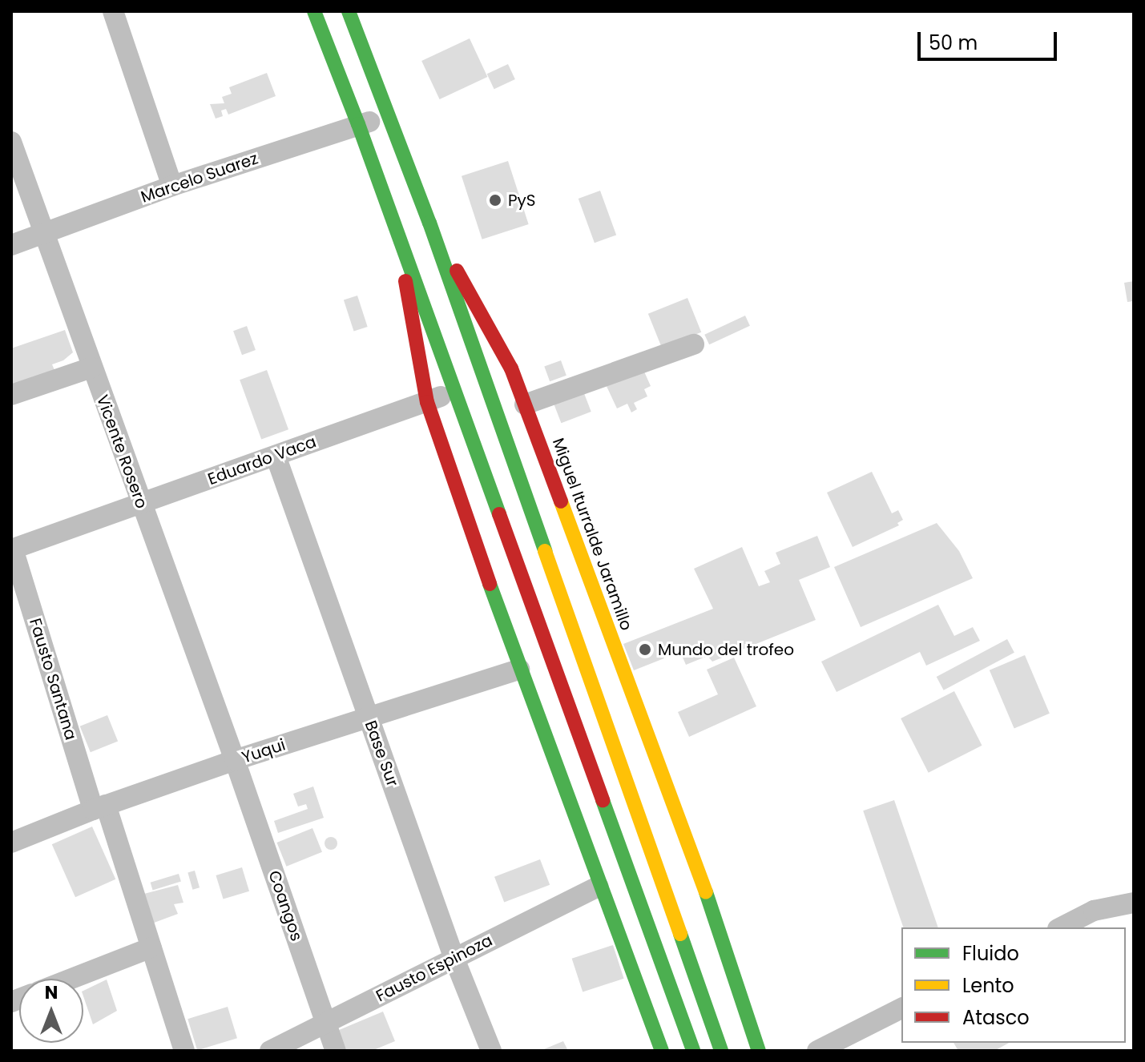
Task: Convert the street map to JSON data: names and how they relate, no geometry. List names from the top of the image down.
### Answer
{
  "streets": {
    "main road": ["Miguel Iturralde Jaramillo"],
    "street": [
      "Marcelo Suarez",
      "Vicente Rosero",
      "Eduardo Vaca",
      "Fausto Santana",
      "Yuqui",
      "Base Sur",
      "Coangos",
      "Fausto Espinoza"
    ]
  },
  "crossings": [
    ["Marcelo Suarez", "Vicente Rosero"],
    ["Marcelo Suarez", "Miguel Iturralde Jaramillo"],
    ["Vicente Rosero", "Eduardo Vaca"],
    ["Vicente Rosero", "Yuqui"],
    ["Vicente Rosero", "Coangos"],
    ["Eduardo Vaca", "Miguel Iturralde Jaramillo"],
    ["Eduardo Vaca", "Fausto Santana"],
    ["Eduardo Vaca", "Base Sur"],
    ["Fausto Santana", "Yuqui"],
    ["Yuqui", "Base Sur"],
    ["Yuqui", "Coangos"],
    ["Base Sur", "Fausto Espinoza"],
    ["Coangos", "Fausto Espinoza"]
  ],
  "places": ["PyS", "Mundo del trofeo"],
  "legend": ["Fluido", "Lento", "Atasco"],
  "scale_bar": "50 m",
  "north": "top"
}
